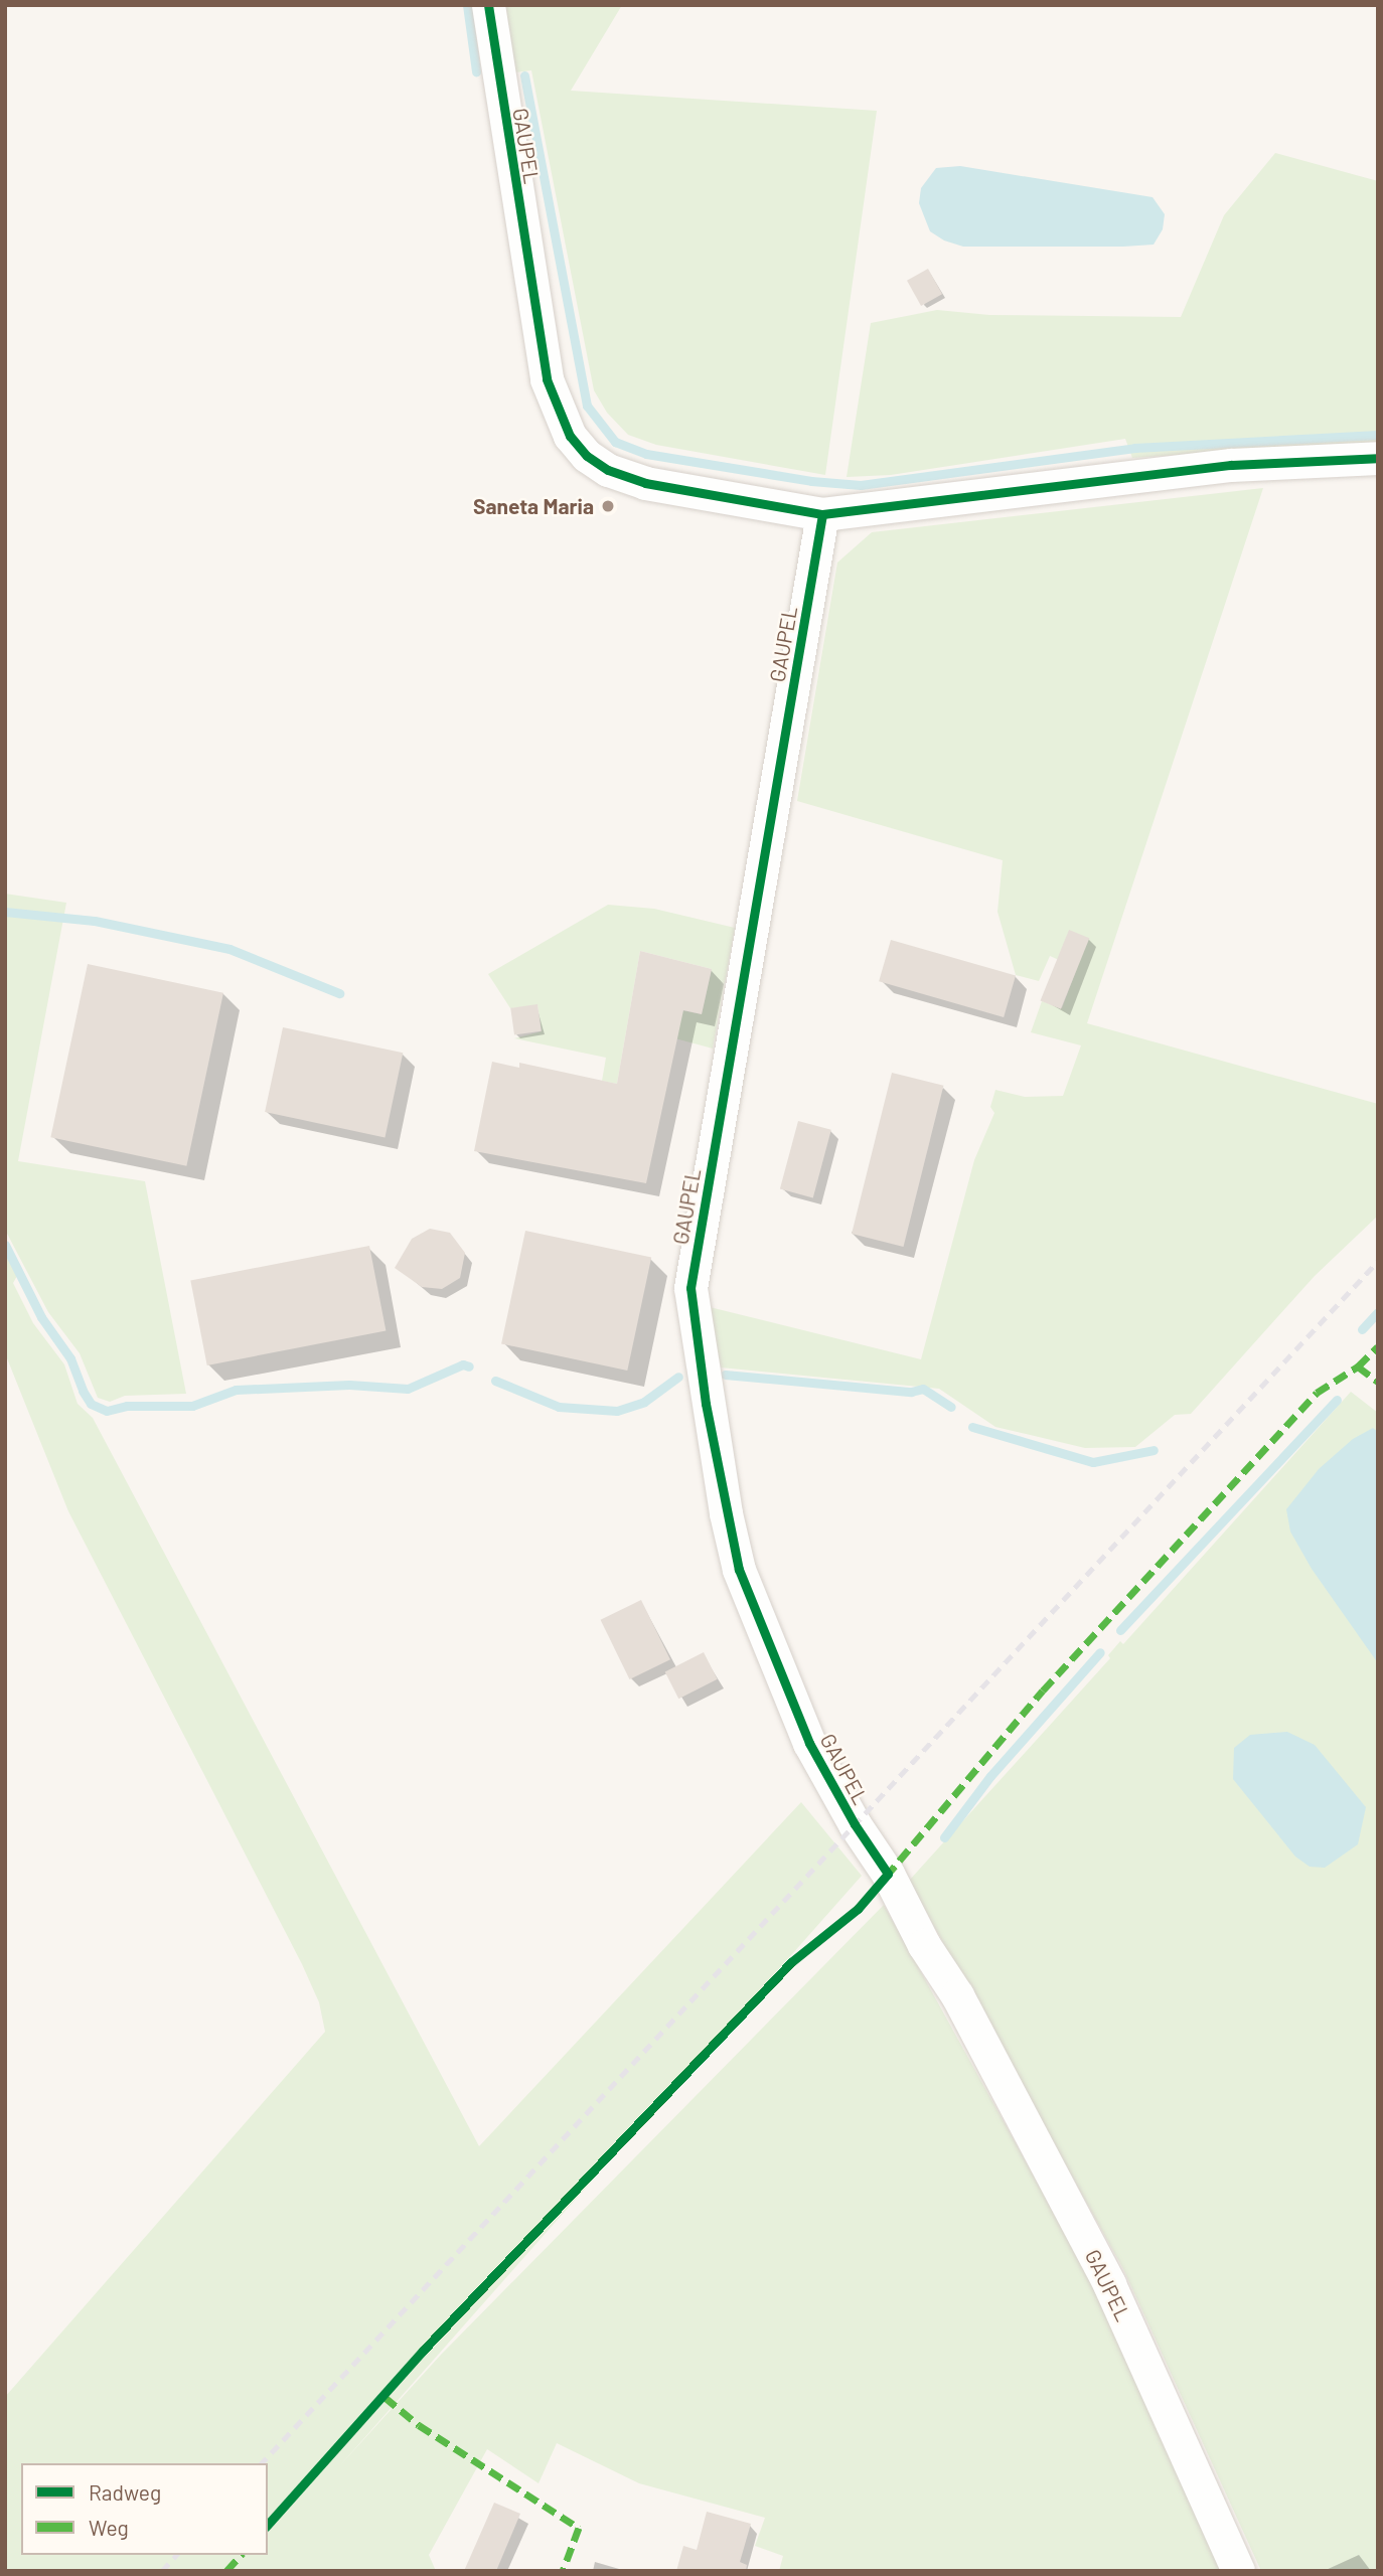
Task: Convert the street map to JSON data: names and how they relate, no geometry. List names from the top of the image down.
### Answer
{
  "streets": {
    "street": ["GAUPEL"]
  },
  "places": ["Saneta Maria"],
  "legend": ["Radweg", "Weg"]
}
